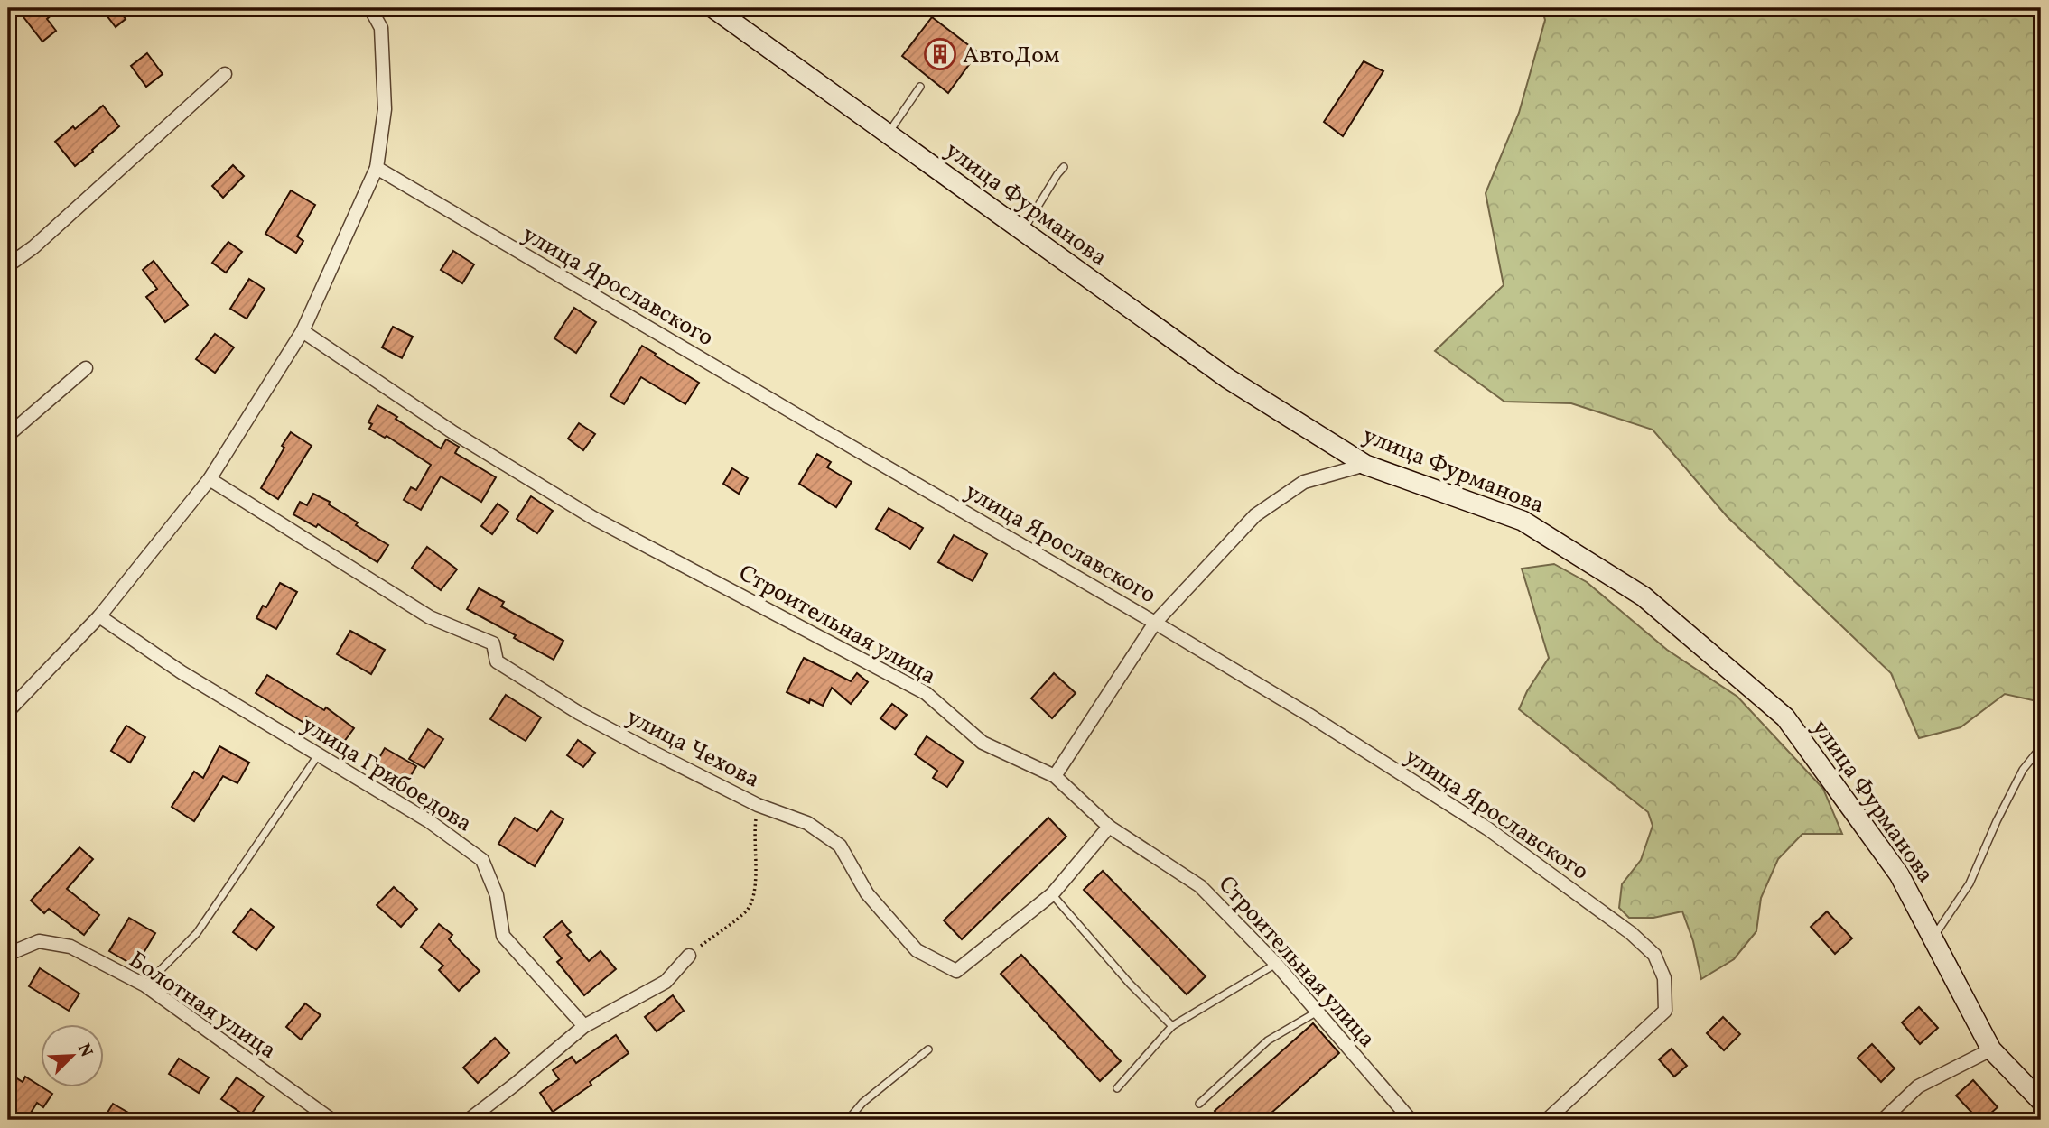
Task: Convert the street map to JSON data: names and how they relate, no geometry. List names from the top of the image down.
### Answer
{
  "streets": {
    "main road": ["улица Фурманова"],
    "street": [
      "улица Ярославского",
      "Строительная улица",
      "улица Чехова",
      "улица Грибоедова",
      "Болотная улица"
    ]
  },
  "crossings": [
    ["Строительная улица", "улица Чехова"]
  ],
  "places": {
    "building": ["АвтоДом"]
  },
  "north": "top right"
}
